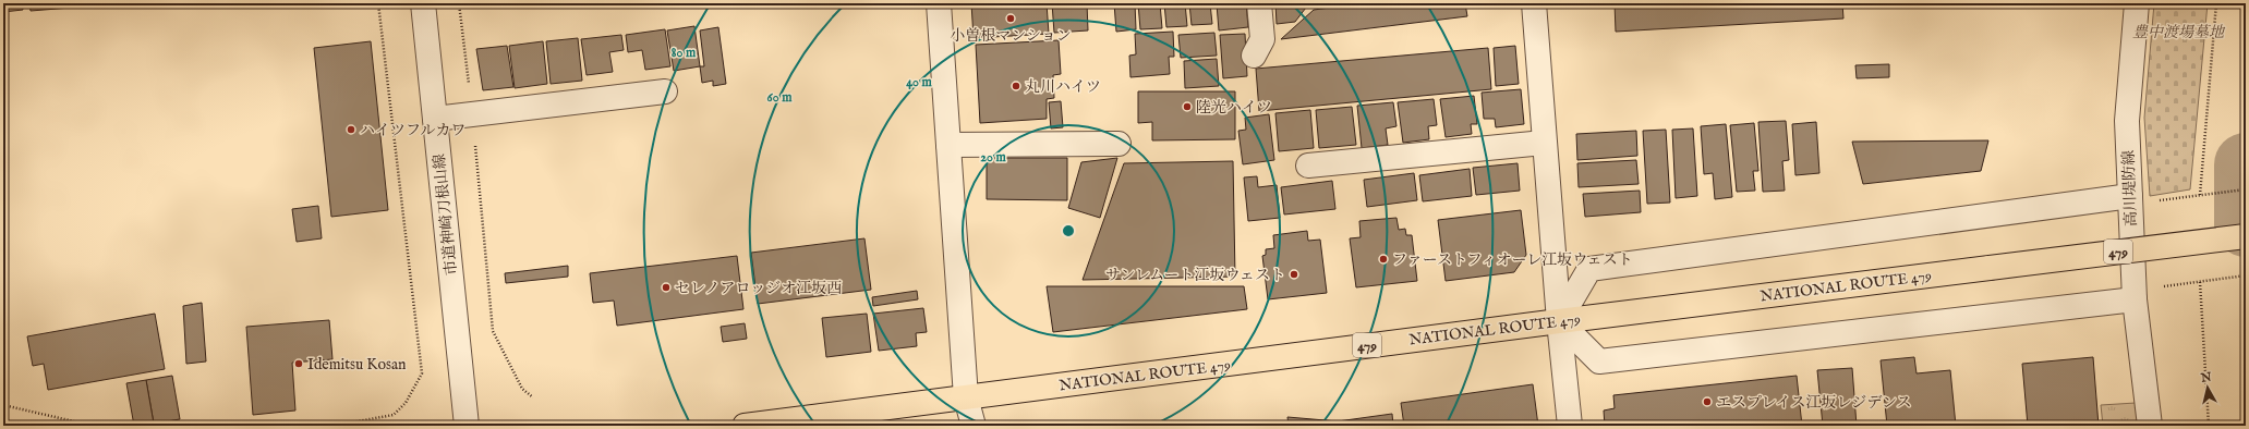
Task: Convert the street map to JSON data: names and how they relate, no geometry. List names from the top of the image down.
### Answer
{
  "streets": {
    "highway": ["479", "NATIONAL ROUTE 479"],
    "street": ["高川堤防線", "市道神崎刀根山線"]
  },
  "parks": ["豊中渡場墓地"],
  "places": [
    "小曽根マンション",
    "丸川ハイツ",
    "陸光ハイツ",
    "ハイツフルカワ",
    "ファーストフィオーレ江坂ウェスト",
    "サンレムート江坂ウェスト",
    "セレノアロッジオ江坂西",
    "Idemitsu Kosan",
    "エスプレイス江坂レジデンス"
  ],
  "north": "top",
  "rings": [
    "80 m",
    "40 m",
    "60 m",
    "20 m"
  ]
}
